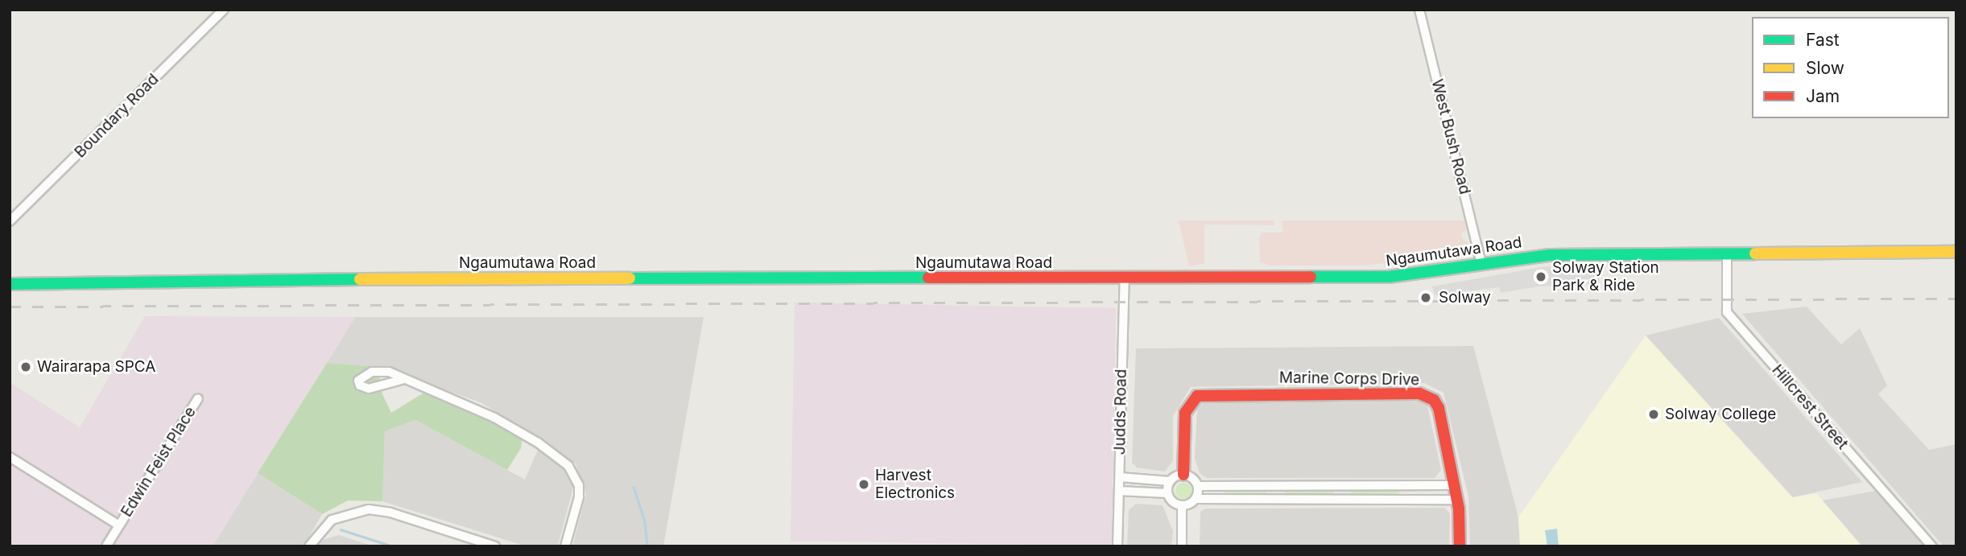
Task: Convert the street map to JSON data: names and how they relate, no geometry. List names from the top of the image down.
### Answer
{
  "streets": {
    "main road": ["Ngaumutawa Road", "Marine Corps Drive"],
    "street": [
      "Boundary Road",
      "West Bush Road",
      "Hillcrest Street",
      "Judds Road",
      "Edwin Feist Place"
    ]
  },
  "crossings": [
    ["West Bush Road", "Ngaumutawa Road"],
    ["Ngaumutawa Road", "Hillcrest Street"],
    ["Ngaumutawa Road", "Judds Road"]
  ],
  "places": [
    "Solway Station Park & Ride",
    "Solway",
    "Wairarapa SPCA",
    "Solway College",
    "Harvest Electronics"
  ],
  "legend": ["Fast", "Slow", "Jam"]
}
